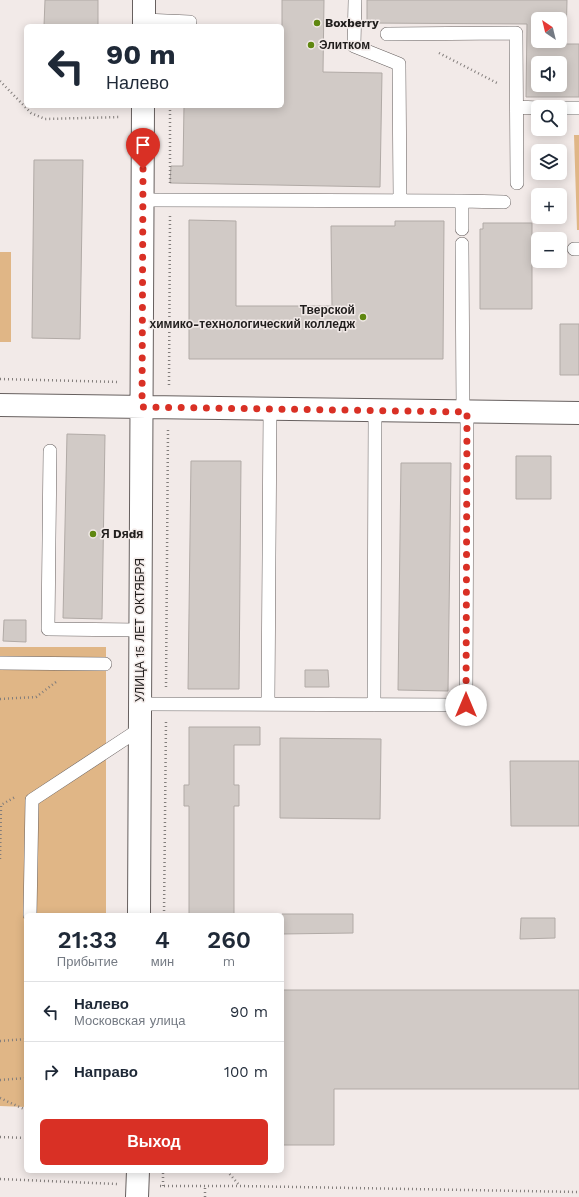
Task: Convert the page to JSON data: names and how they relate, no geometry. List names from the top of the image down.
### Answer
{
  "streets": {
    "street": ["УЛИЦА 15 ЛЕТ ОКТЯБРЯ"]
  },
  "places": [
    "Boxberry",
    "Элитком",
    "Тверской химико-технологический колледж",
    "Я Dяdя"
  ],
  "north": "top left",
  "page": {
    "map_buttons": ["+", "−"],
    "turn": ["90 m", "Налево"],
    "eta": [
      "21:33",
      "Прибытие",
      "4",
      "мин",
      "260",
      "m"
    ],
    "list": [
      {
        "name": "Налево",
        "note": "Московская улица",
        "value": "90 m"
      },
      {
        "name": "Направо",
        "value": "100 m"
      }
    ],
    "buttons": "Выход"
  }
}
